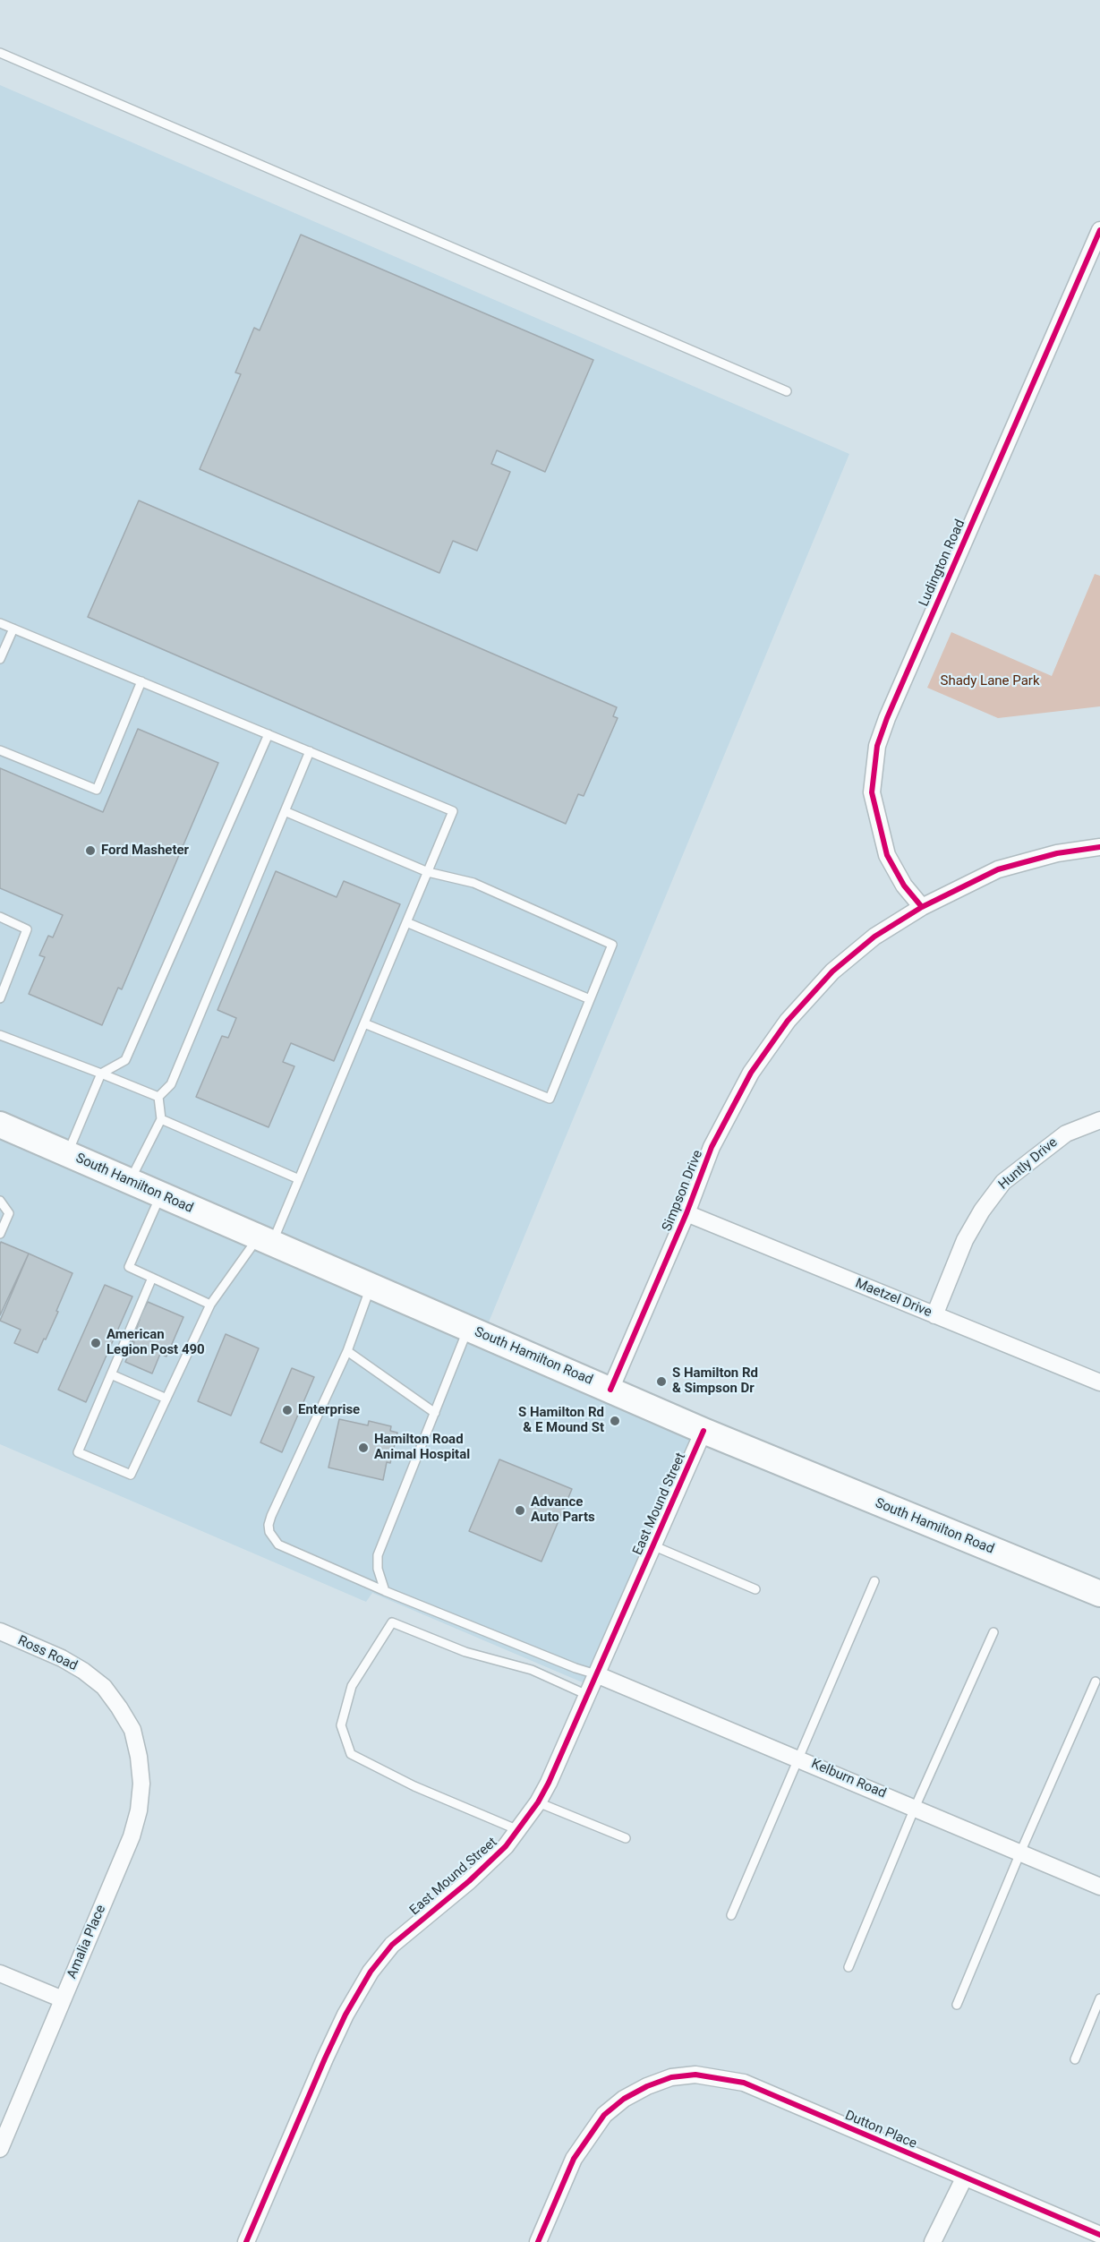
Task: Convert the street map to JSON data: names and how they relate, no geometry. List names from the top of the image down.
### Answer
{
  "streets": {
    "main road": ["South Hamilton Road"],
    "street": [
      "Ludington Road",
      "Huntly Drive",
      "Simpson Drive",
      "Maetzel Drive",
      "East Mound Street",
      "Ross Road",
      "Kelburn Road",
      "Amalia Place",
      "Dutton Place"
    ]
  },
  "crossings": [
    ["Ludington Road", "Simpson Drive"],
    ["Huntly Drive", "Maetzel Drive"],
    ["South Hamilton Road", "Simpson Drive"],
    ["South Hamilton Road", "East Mound Street"],
    ["Simpson Drive", "Maetzel Drive"],
    ["East Mound Street", "Kelburn Road"],
    ["Ross Road", "Amalia Place"]
  ],
  "parks": ["Shady Lane Park"],
  "places": [
    "Ford Masheter",
    "American Legion Post 490",
    "S Hamilton Rd & Simpson Dr",
    "Enterprise",
    "S Hamilton Rd & E Mound St",
    "Hamilton Road Animal Hospital",
    "Advance Auto Parts"
  ]
}
